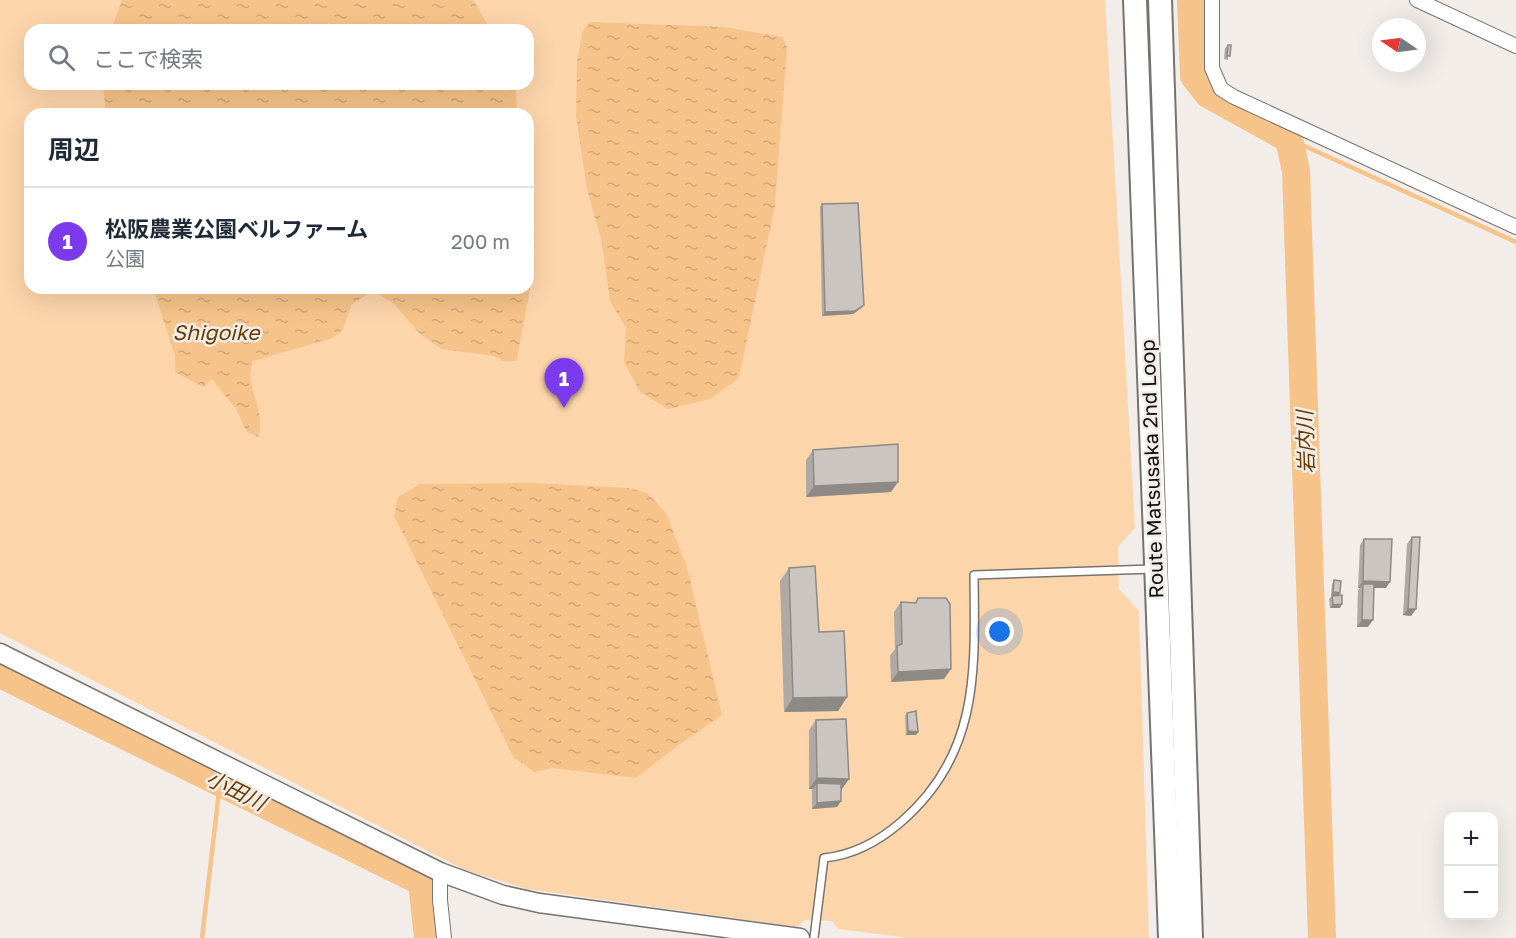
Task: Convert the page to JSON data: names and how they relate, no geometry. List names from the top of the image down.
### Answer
{
  "streets": {
    "main road": ["Route Matsusaka 2nd Loop"]
  },
  "water": ["Shigoike", "岩内川", "小田川"],
  "north": "left",
  "page": {
    "search": "ここで検索",
    "heading": "周辺",
    "list": [
      {
        "mark": "1",
        "name": "松阪農業公園ベルファーム",
        "note": "公園",
        "value": "200 m"
      }
    ],
    "pins": "1",
    "map_buttons": ["+", "−"]
  }
}
